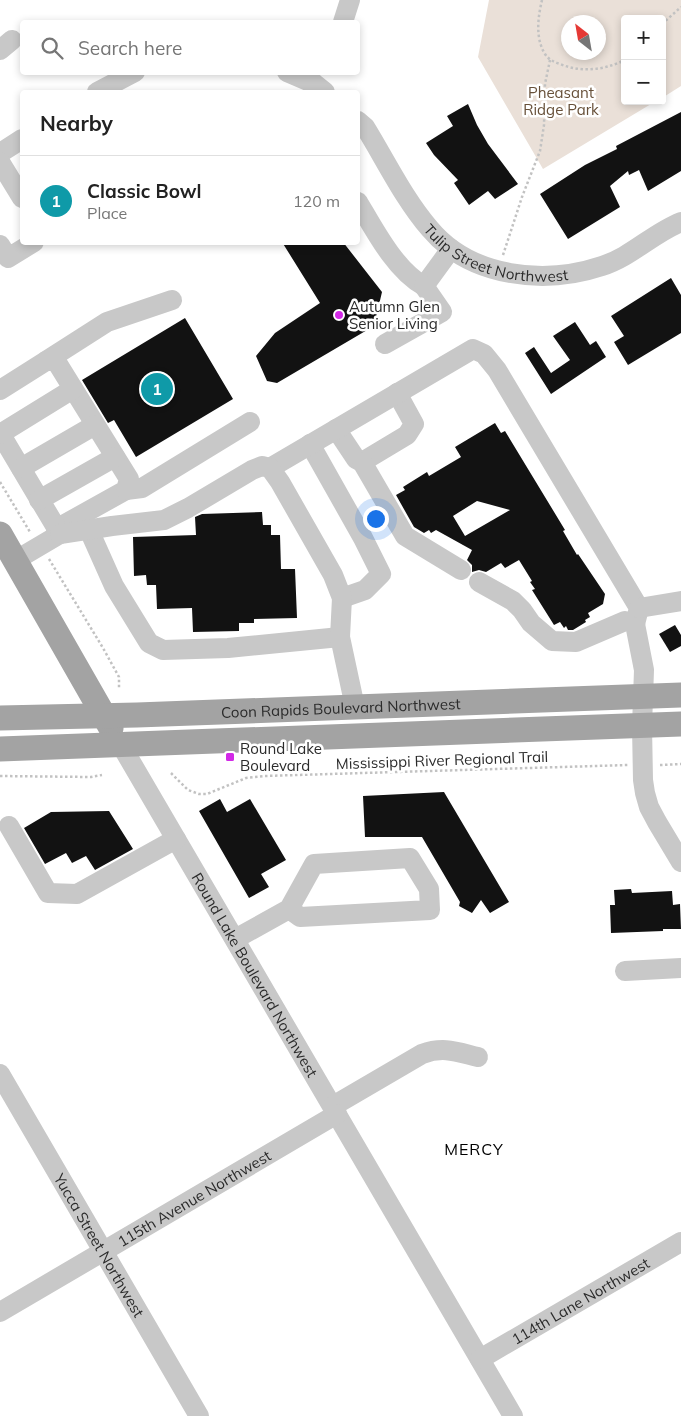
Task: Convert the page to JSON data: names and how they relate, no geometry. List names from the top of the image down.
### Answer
{
  "streets": {
    "main road": ["Coon Rapids Boulevard Northwest", "Round Lake Boulevard Northwest"],
    "street": [
      "Tulip Street Northwest",
      "115th Avenue Northwest",
      "Yucca Street Northwest",
      "114th Lane Northwest"
    ],
    "path": ["Mississippi River Regional Trail"]
  },
  "crossings": [
    ["Coon Rapids Boulevard Northwest", "Round Lake Boulevard Northwest"],
    ["Round Lake Boulevard Northwest", "115th Avenue Northwest"],
    ["Round Lake Boulevard Northwest", "114th Lane Northwest"],
    ["115th Avenue Northwest", "Yucca Street Northwest"]
  ],
  "districts": ["MERCY"],
  "parks": ["Pheasant Ridge Park"],
  "places": {
    "other": ["Autumn Glen Senior Living"],
    "transit": ["Round Lake Boulevard"]
  },
  "north": "top left",
  "page": {
    "map_buttons": ["+", "−"],
    "search": "Search here",
    "heading": "Nearby",
    "list": [
      {
        "mark": "1",
        "name": "Classic Bowl",
        "note": "Place",
        "value": "120 m"
      }
    ],
    "pins": "1"
  }
}
